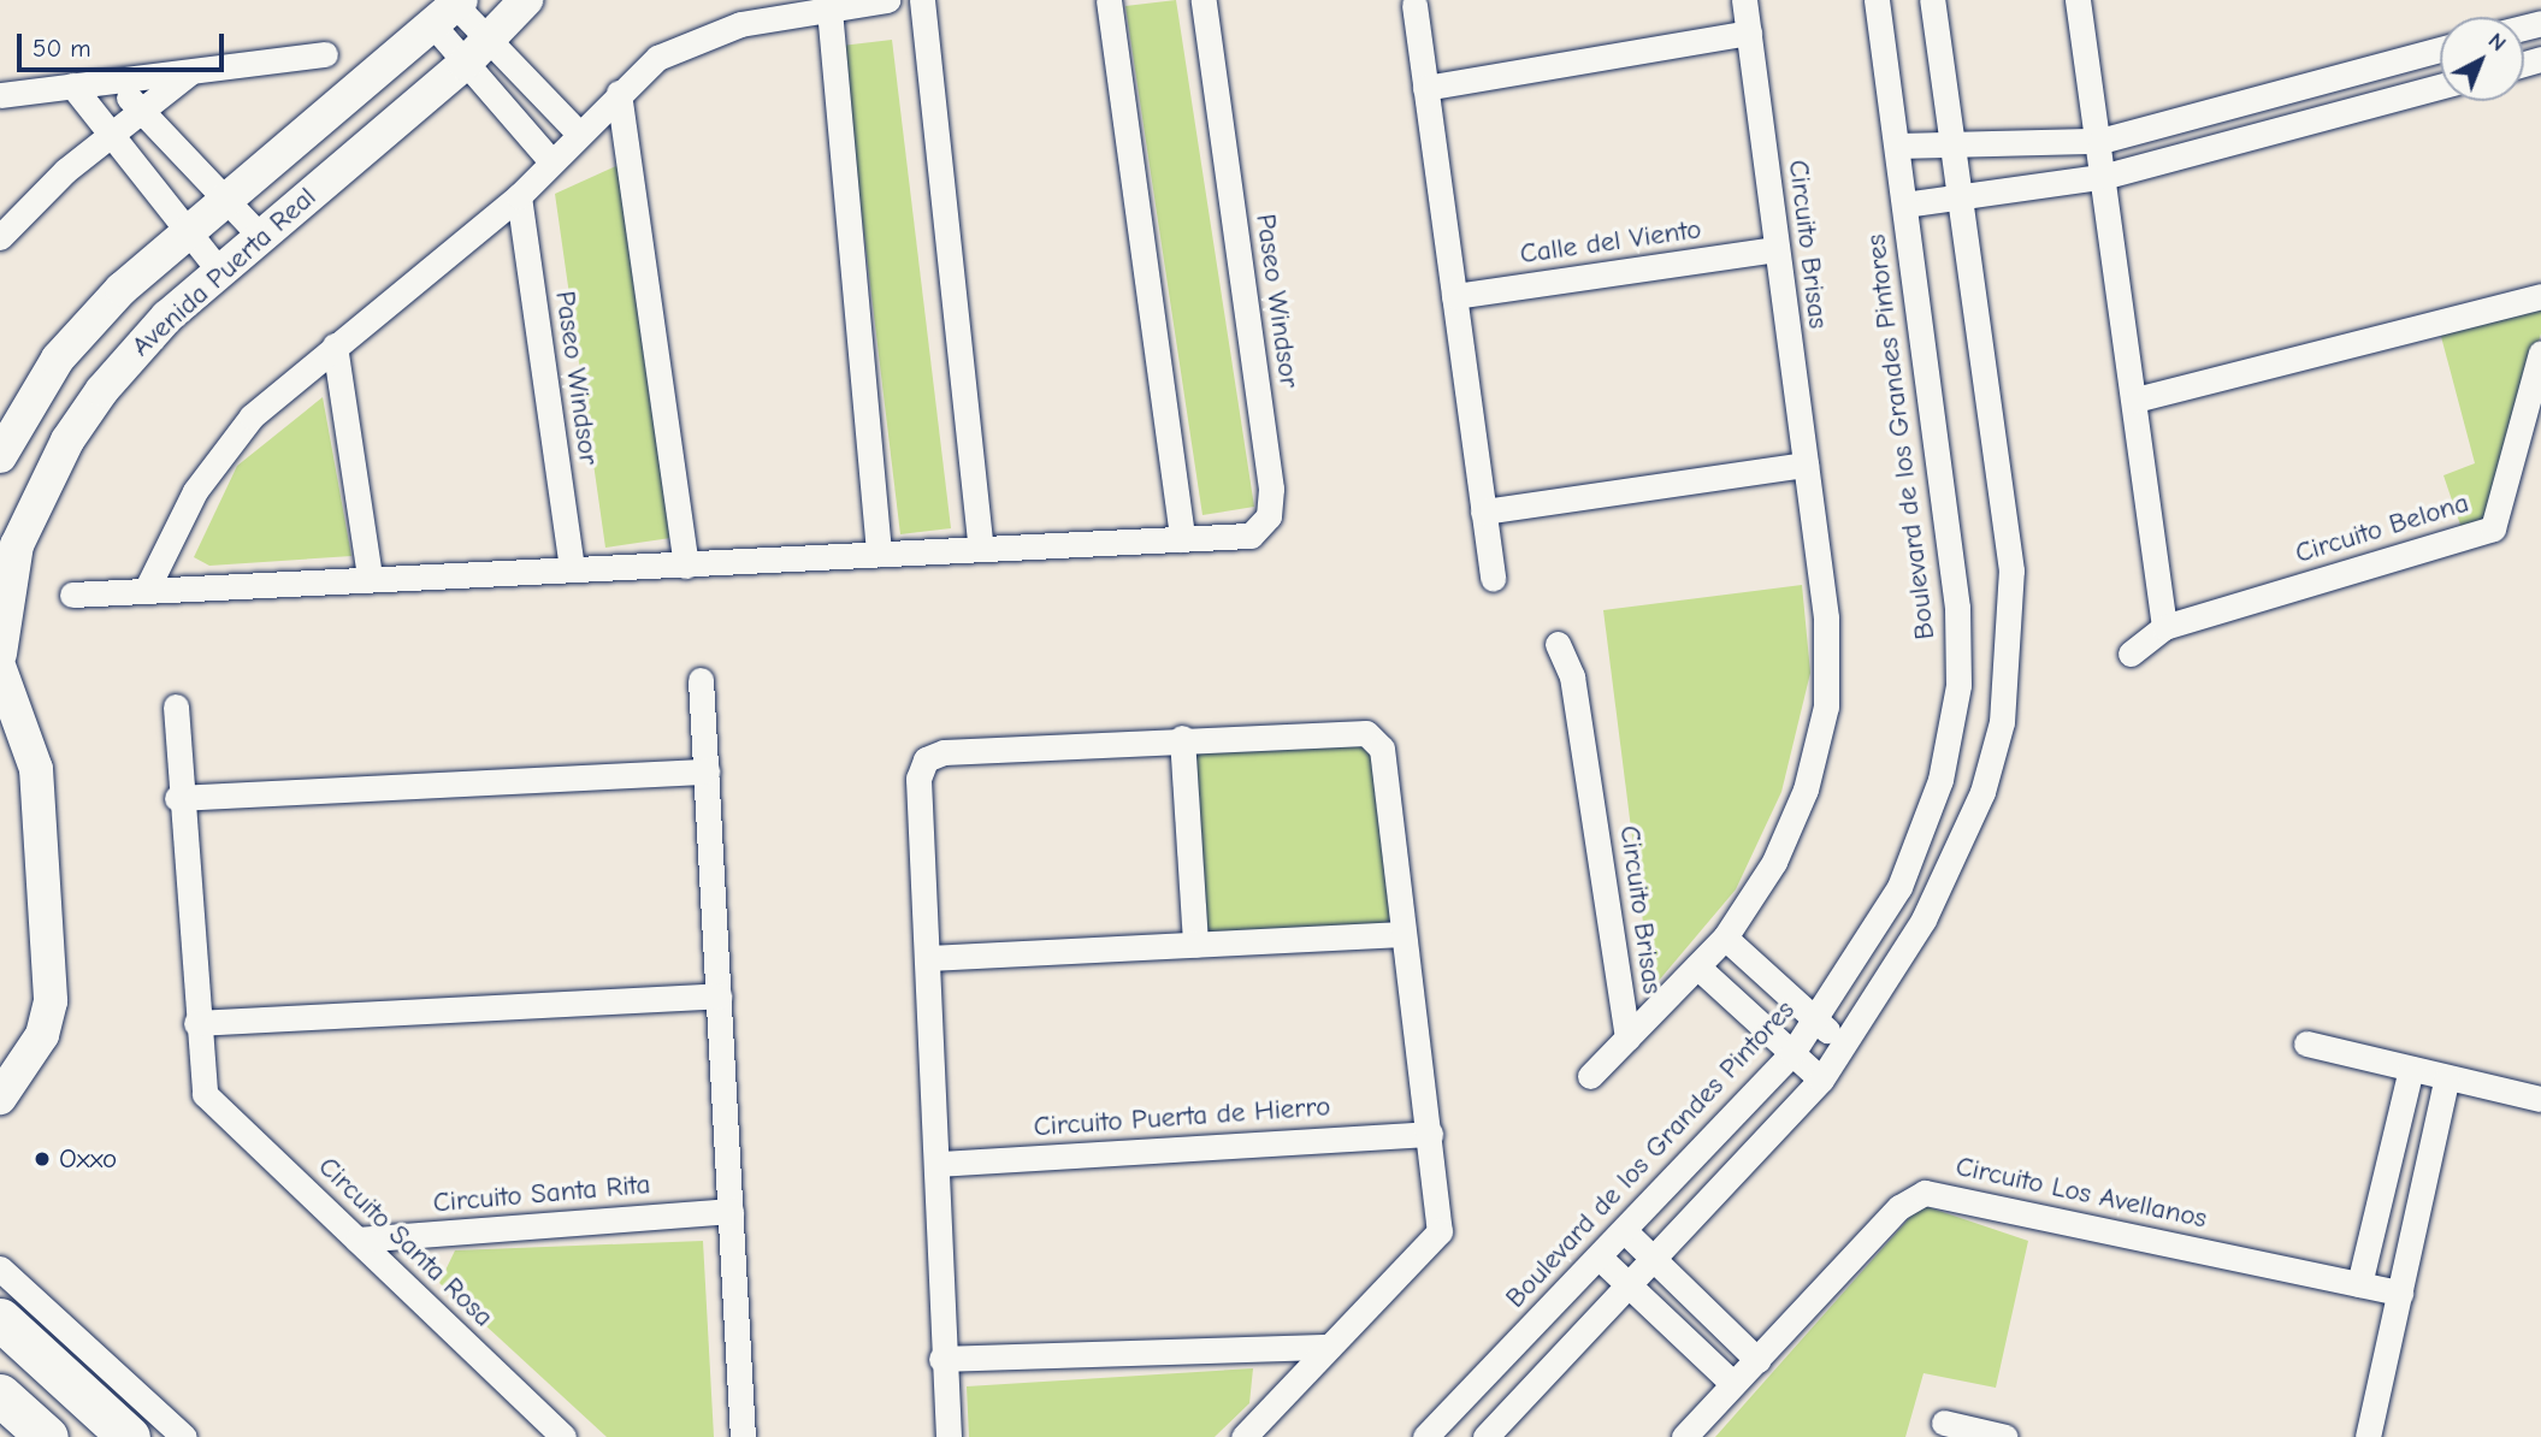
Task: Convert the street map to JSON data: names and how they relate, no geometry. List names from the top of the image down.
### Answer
{
  "streets": {
    "street": [
      "Calle del Viento",
      "Circuito Brisas",
      "Avenida Puerta Real",
      "Paseo Windsor",
      "Boulevard de los Grandes Pintores",
      "Circuito Belona",
      "Circuito Puerta de Hierro",
      "Circuito Los Avellanos",
      "Circuito Santa Rita",
      "Circuito Santa Rosa"
    ]
  },
  "crossings": [
    ["Calle del Viento", "Circuito Brisas"],
    ["Circuito Brisas", "Boulevard de los Grandes Pintores"],
    ["Circuito Santa Rita", "Circuito Santa Rosa"]
  ],
  "places": ["Oxxo"],
  "scale_bar": "50 m",
  "north": "top right"
}
